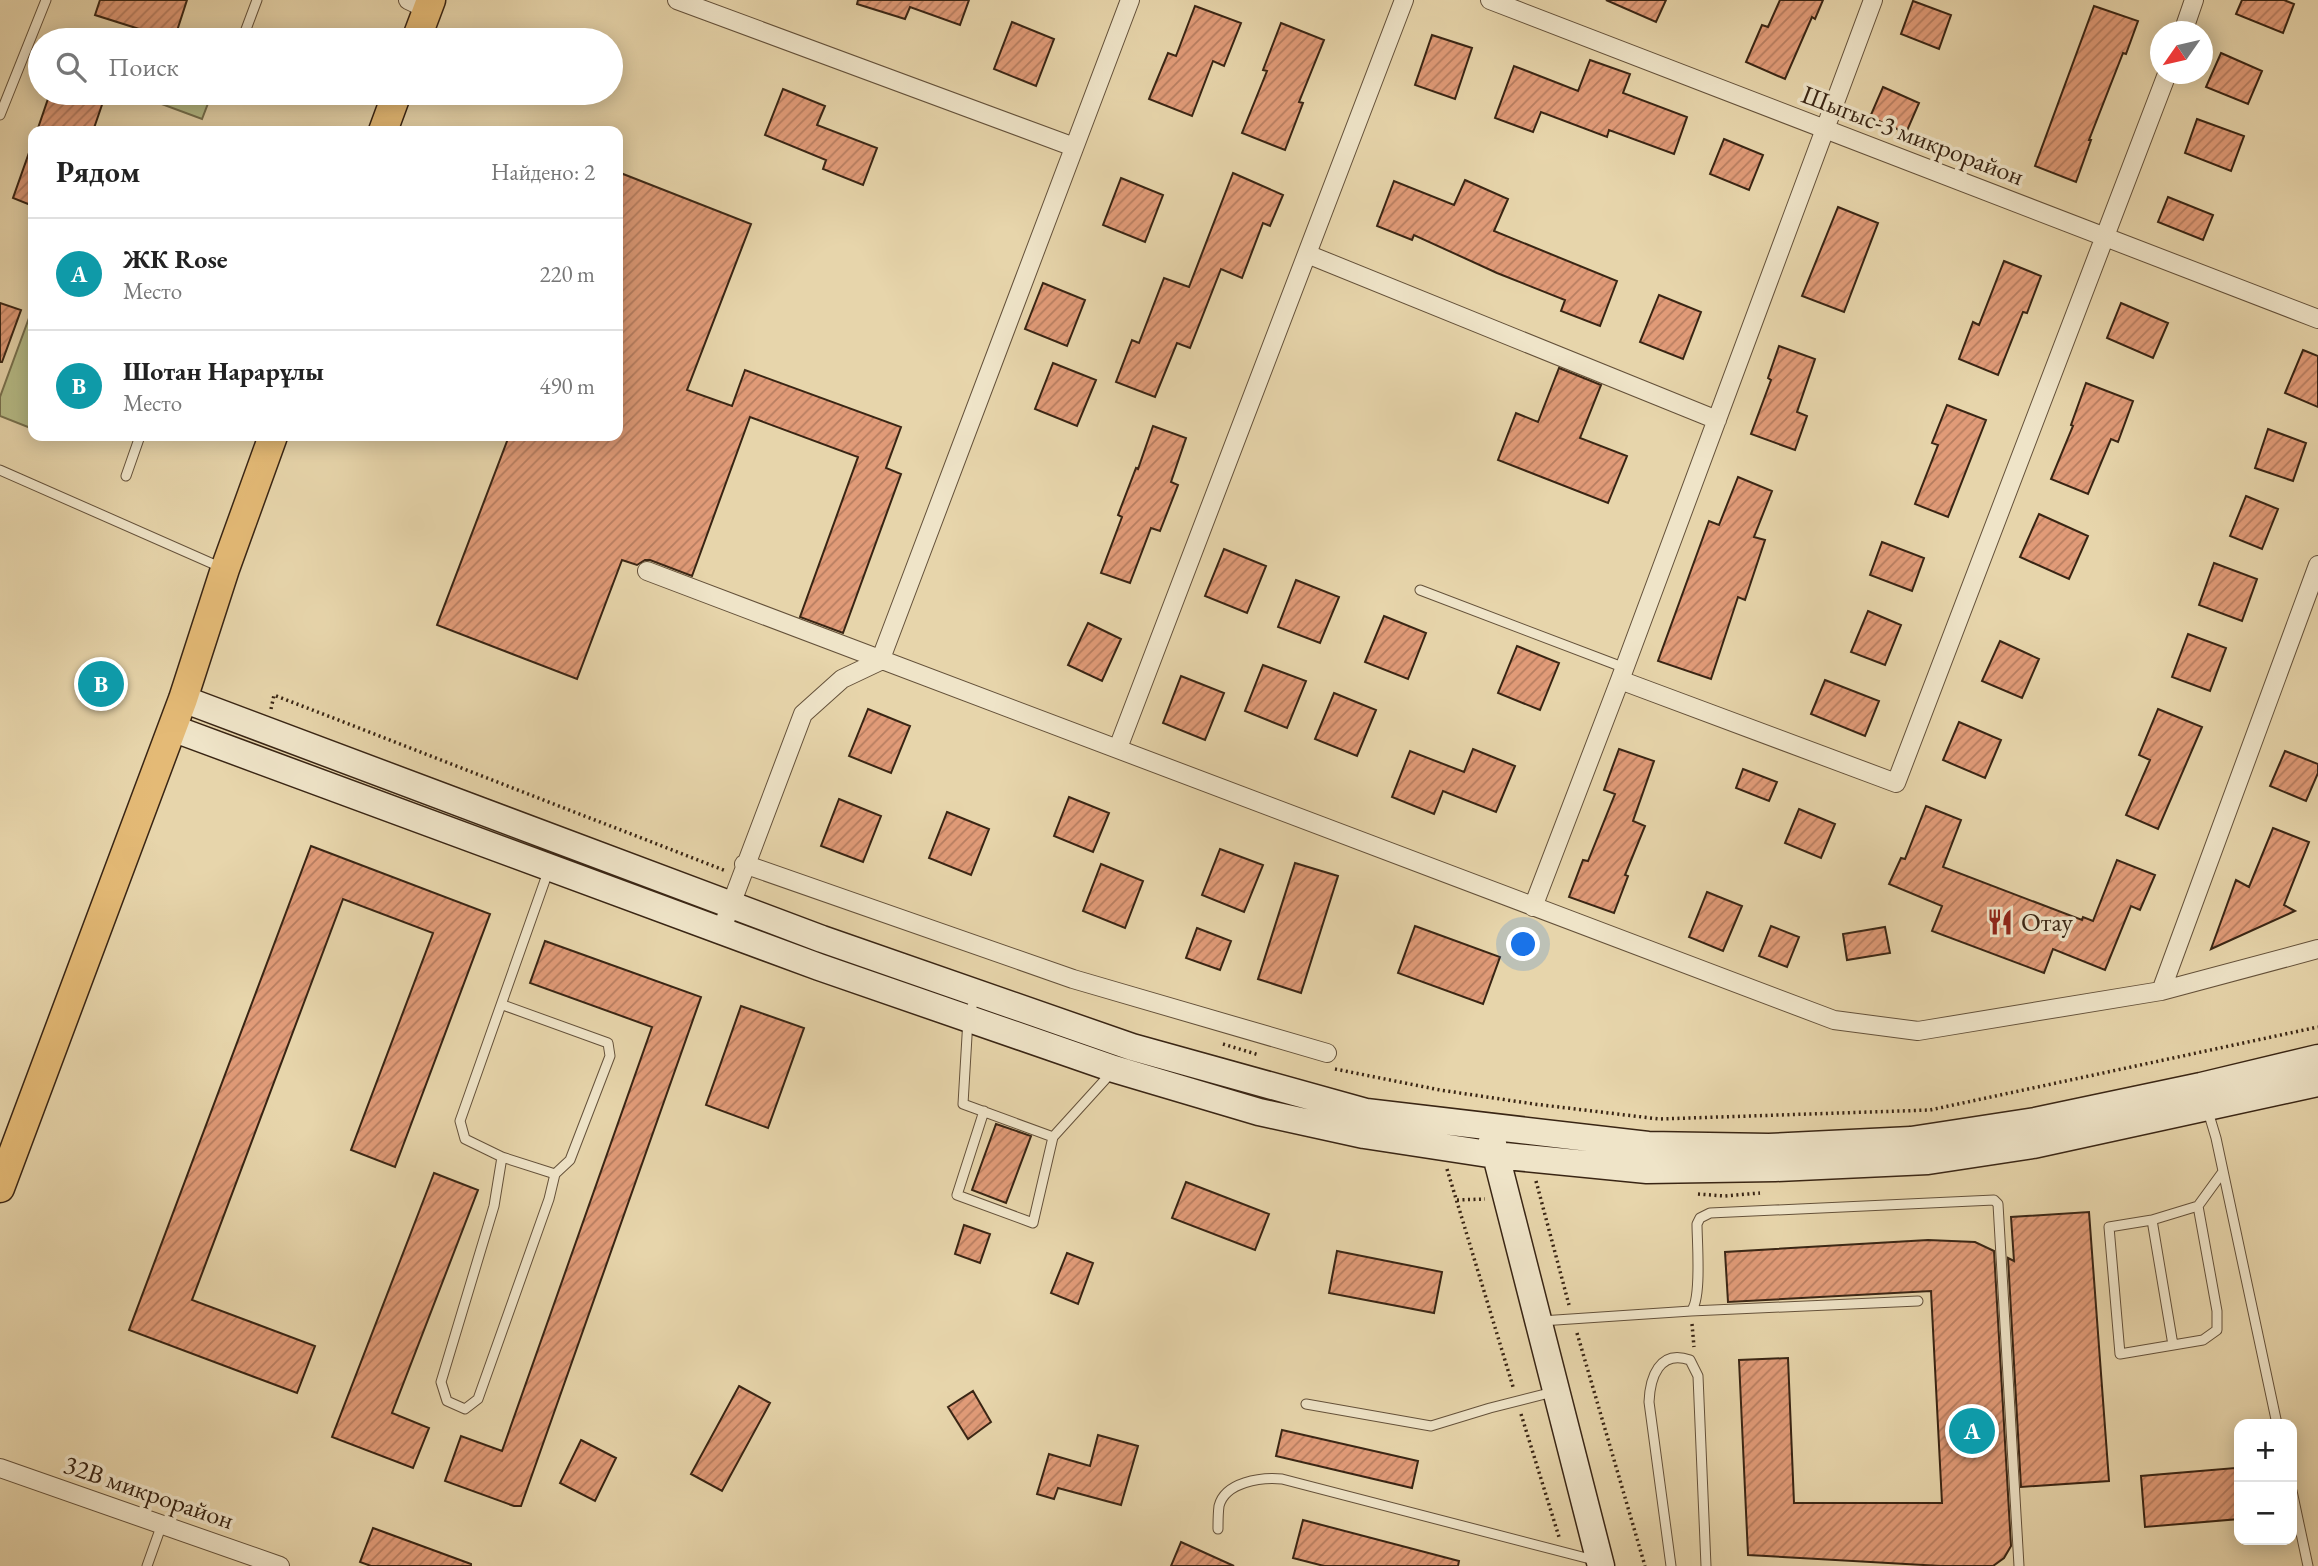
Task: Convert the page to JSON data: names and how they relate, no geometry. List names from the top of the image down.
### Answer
{
  "streets": {
    "street": ["Шыгыс-3 микрорайон", "32В микрорайон"]
  },
  "places": {
    "restaurant": ["Отау"]
  },
  "north": "bottom left",
  "page": {
    "search": "Поиск",
    "heading": ["Рядом", "Найдено: 2"],
    "list": [
      {
        "mark": "A",
        "name": "ЖК Rose",
        "note": "Место",
        "value": "220 m"
      },
      {
        "mark": "B",
        "name": "Шотан Нарарұлы",
        "note": "Место",
        "value": "490 m"
      }
    ],
    "pins": ["B", "A"],
    "map_buttons": ["+", "−"]
  }
}
